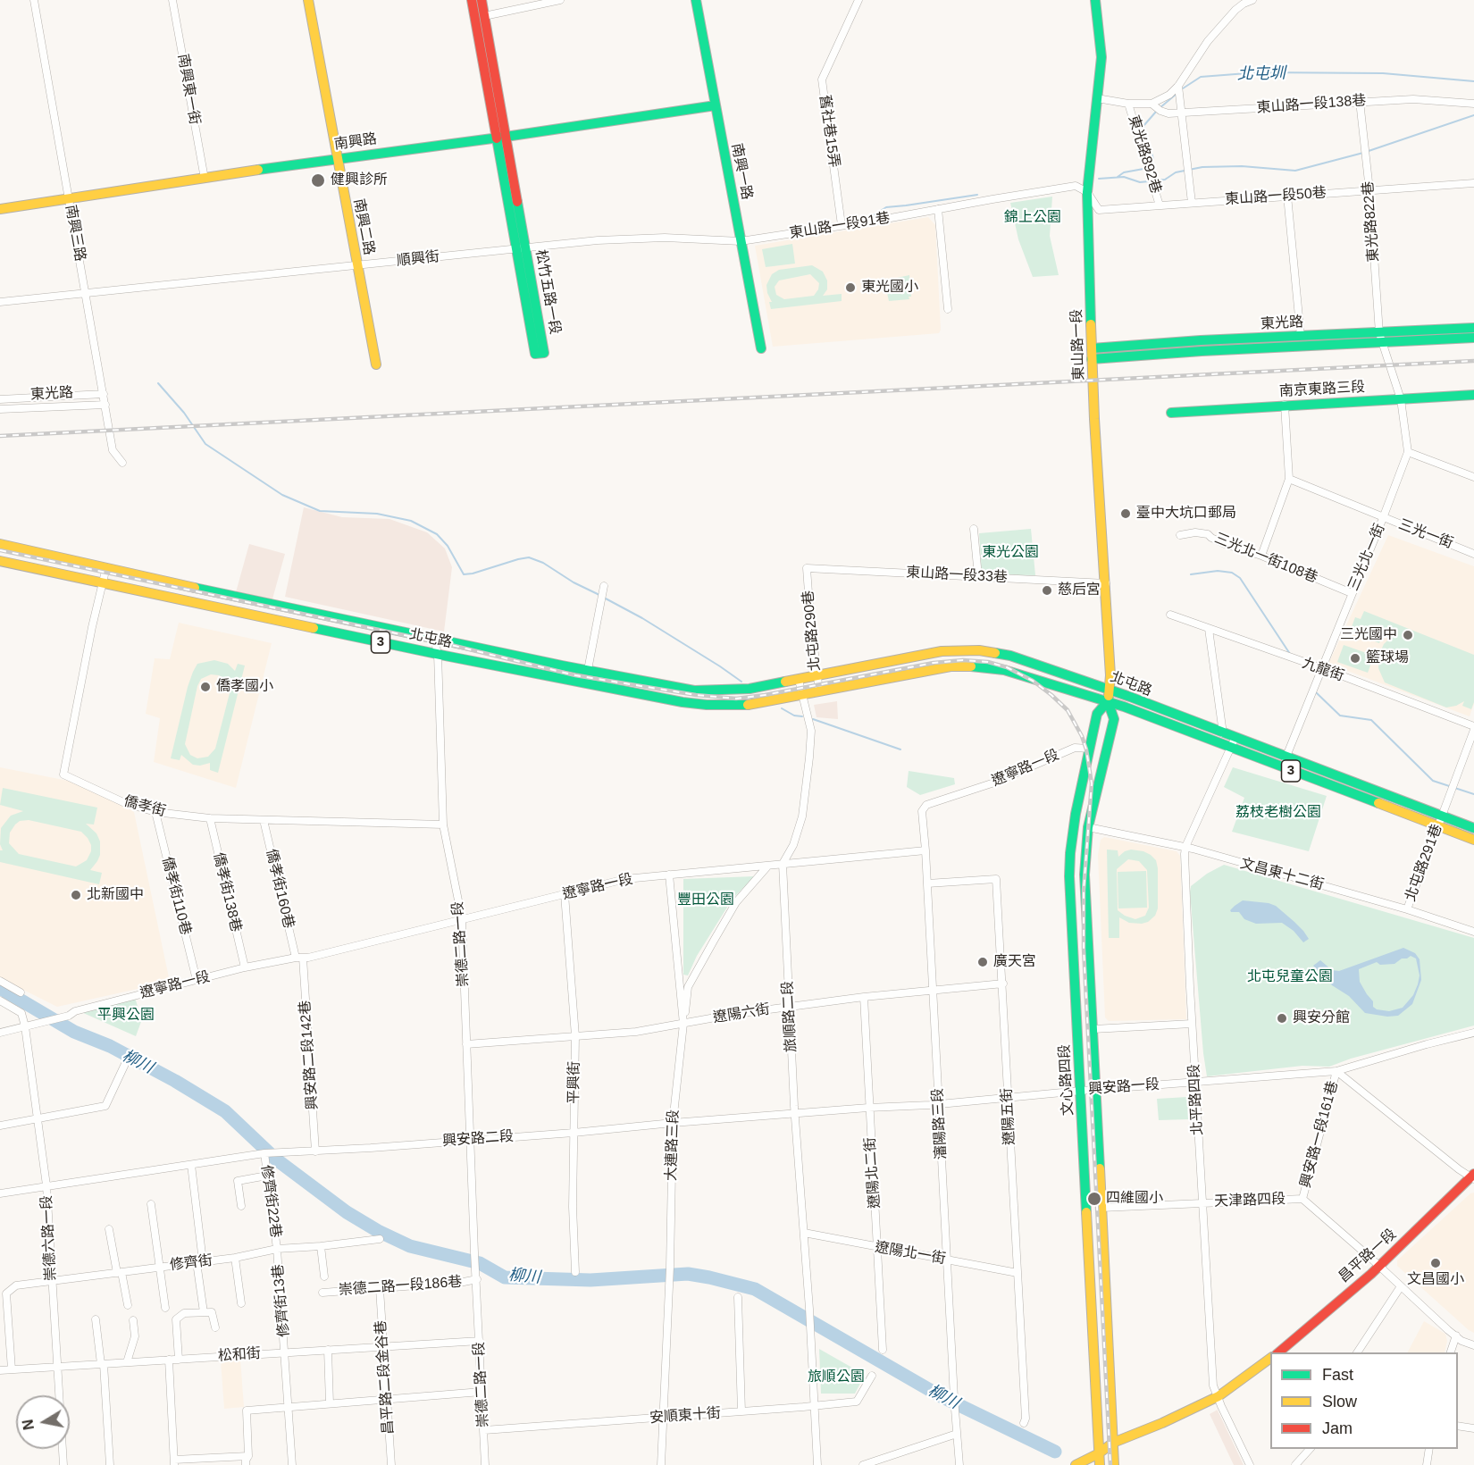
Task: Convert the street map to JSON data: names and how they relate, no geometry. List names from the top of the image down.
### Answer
{
  "streets": {
    "main road": [
      "南興路",
      "南興一路",
      "南興二路",
      "松竹五路一段",
      "東光路",
      "東山路一段",
      "南京東路三段",
      "北屯路",
      "3",
      "文心路四段",
      "昌平路一段"
    ],
    "street": [
      "南興東一街",
      "東山路一段138巷",
      "舊社巷15弄",
      "東光路892巷",
      "東山路一段50巷",
      "東光路822巷",
      "東山路一段91巷",
      "南興三路",
      "順興街",
      "三光一街",
      "三光北一街",
      "三光北一街108巷",
      "東山路一段33巷",
      "北屯路290巷",
      "九龍街",
      "遼寧路一段",
      "僑孝街",
      "北屯路291巷",
      "文昌東十二街",
      "僑孝街160巷",
      "僑孝街138巷",
      "僑孝街110巷",
      "崇德二路一段",
      "遼陽六街",
      "旅順路二段",
      "興安路二段142巷",
      "平興街",
      "興安路一段",
      "北平路四段",
      "遼陽五街",
      "瀋陽路三段",
      "興安路一段161巷",
      "興安路二段",
      "大連路三段",
      "遼陽北二街",
      "天津路四段",
      "修齊街22巷",
      "崇德六路一段",
      "遼陽北一街",
      "修齊街",
      "崇德二路一段186巷",
      "修齊街13巷",
      "松和街",
      "昌平路二段金谷巷",
      "安順東十街"
    ]
  },
  "crossings": [
    ["南興東一街", "南興路"],
    ["東山路一段138巷", "東光路822巷"],
    ["舊社巷15弄", "東山路一段91巷"],
    ["南興路", "南興一路"],
    ["南興路", "南興二路"],
    ["南興路", "南興三路"],
    ["南興路", "松竹五路一段"],
    ["東光路892巷", "東山路一段50巷"],
    ["南興一路", "東山路一段91巷"],
    ["南興一路", "順興街"],
    ["東山路一段50巷", "東光路822巷"],
    ["東山路一段50巷", "東山路一段91巷"],
    ["東山路一段50巷", "東山路一段"],
    ["東光路822巷", "東光路"],
    ["東光路822巷", "三光北一街"],
    ["東山路一段91巷", "順興街"],
    ["東山路一段91巷", "東山路一段"],
    ["南興二路", "順興街"],
    ["南興三路", "順興街"],
    ["南興三路", "東光路"],
    ["順興街", "松竹五路一段"],
    ["東光路", "東山路一段"],
    ["東光路", "三光北一街"],
    ["東山路一段", "東山路一段33巷"],
    ["東山路一段", "北屯路"],
    ["東山路一段", "文心路四段"],
    ["南京東路三段", "三光北一街"],
    ["三光一街", "三光北一街"],
    ["三光北一街", "三光北一街108巷"],
    ["三光北一街", "北屯路"],
    ["三光北一街", "九龍街"],
    ["東山路一段33巷", "北屯路290巷"],
    ["北屯路290巷", "北屯路"],
    ["北屯路", "僑孝街"],
    ["北屯路", "北屯路291巷"],
    ["北屯路", "崇德二路一段"],
    ["北屯路", "旅順路二段"],
    ["北屯路", "文心路四段"],
    ["北屯路", "北平路四段"],
    ["九龍街", "北屯路291巷"],
    ["遼寧路一段", "僑孝街160巷"],
    ["遼寧路一段", "僑孝街138巷"],
    ["遼寧路一段", "僑孝街110巷"],
    ["遼寧路一段", "崇德二路一段"],
    ["遼寧路一段", "旅順路二段"],
    ["遼寧路一段", "興安路二段142巷"],
    ["遼寧路一段", "文心路四段"],
    ["遼寧路一段", "平興街"],
    ["遼寧路一段", "瀋陽路三段"],
    ["遼寧路一段", "大連路三段"],
    ["遼寧路一段", "崇德六路一段"],
    ["僑孝街", "僑孝街160巷"],
    ["僑孝街", "僑孝街138巷"],
    ["僑孝街", "僑孝街110巷"],
    ["僑孝街", "崇德二路一段"],
    ["北屯路291巷", "文昌東十二街"],
    ["文昌東十二街", "文心路四段"],
    ["文昌東十二街", "北平路四段"],
    ["僑孝街160巷", "興安路二段142巷"],
    ["崇德二路一段", "遼陽六街"],
    ["崇德二路一段", "興安路二段"],
    ["崇德二路一段", "崇德二路一段186巷"],
    ["崇德二路一段", "松和街"],
    ["崇德二路一段", "安順東十街"],
    ["遼陽六街", "旅順路二段"],
    ["遼陽六街", "平興街"],
    ["遼陽六街", "遼陽五街"],
    ["遼陽六街", "瀋陽路三段"],
    ["遼陽六街", "大連路三段"],
    ["遼陽六街", "遼陽北二街"],
    ["旅順路二段", "興安路一段"],
    ["旅順路二段", "遼陽北一街"],
    ["旅順路二段", "安順東十街"],
    ["興安路二段142巷", "興安路二段"],
    ["文心路四段", "興安路一段"],
    ["文心路四段", "天津路四段"],
    ["平興街", "興安路二段"],
    ["興安路一段", "北平路四段"],
    ["興安路一段", "遼陽五街"],
    ["興安路一段", "瀋陽路三段"],
    ["興安路一段", "興安路一段161巷"],
    ["興安路一段", "興安路二段"],
    ["興安路一段", "大連路三段"],
    ["興安路一段", "遼陽北二街"],
    ["北平路四段", "天津路四段"],
    ["遼陽五街", "瀋陽路三段"],
    ["遼陽五街", "遼陽北一街"],
    ["瀋陽路三段", "遼陽北一街"],
    ["興安路一段161巷", "天津路四段"],
    ["興安路二段", "大連路三段"],
    ["興安路二段", "修齊街22巷"],
    ["大連路三段", "安順東十街"],
    ["遼陽北二街", "遼陽北一街"],
    ["天津路四段", "昌平路一段"],
    ["修齊街22巷", "修齊街"],
    ["修齊街22巷", "修齊街13巷"],
    ["崇德六路一段", "修齊街"],
    ["崇德六路一段", "松和街"],
    ["修齊街", "修齊街13巷"],
    ["修齊街", "松和街"],
    ["崇德二路一段186巷", "昌平路二段金谷巷"],
    ["修齊街13巷", "松和街"],
    ["松和街", "昌平路二段金谷巷"]
  ],
  "water": ["北屯圳", "柳川"],
  "parks": [
    "錦上公園",
    "東光公園",
    "荔枝老樹公園",
    "豐田公園",
    "北屯兒童公園",
    "平興公園",
    "旅順公園"
  ],
  "places": [
    "健興診所",
    "東光國小",
    "臺中大坑口郵局",
    "慈后宮",
    "三光國中",
    "籃球場",
    "僑孝國小",
    "北新國中",
    "廣天宮",
    "興安分館",
    "四維國小",
    "文昌國小"
  ],
  "legend": ["Fast", "Slow", "Jam"],
  "north": "left"
}
